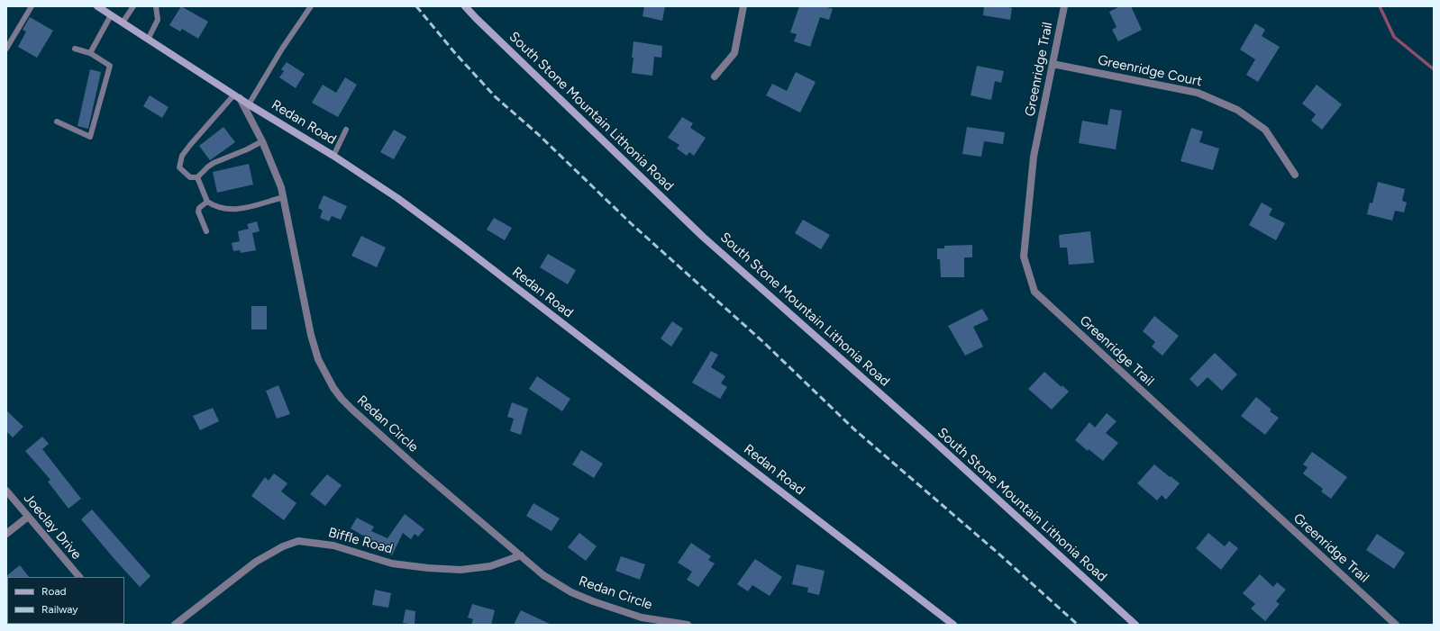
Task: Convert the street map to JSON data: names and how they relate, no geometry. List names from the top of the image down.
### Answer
{
  "streets": {
    "main road": ["South Stone Mountain Lithonia Road", "Redan Road"],
    "street": [
      "Greenridge Trail",
      "Greenridge Court",
      "Redan Circle",
      "Joeclay Drive",
      "Biffle Road"
    ]
  },
  "crossings": [
    ["Greenridge Trail", "Greenridge Court"],
    ["Redan Road", "Redan Circle"],
    ["Redan Circle", "Biffle Road"]
  ],
  "legend": ["Road", "Railway"]
}
